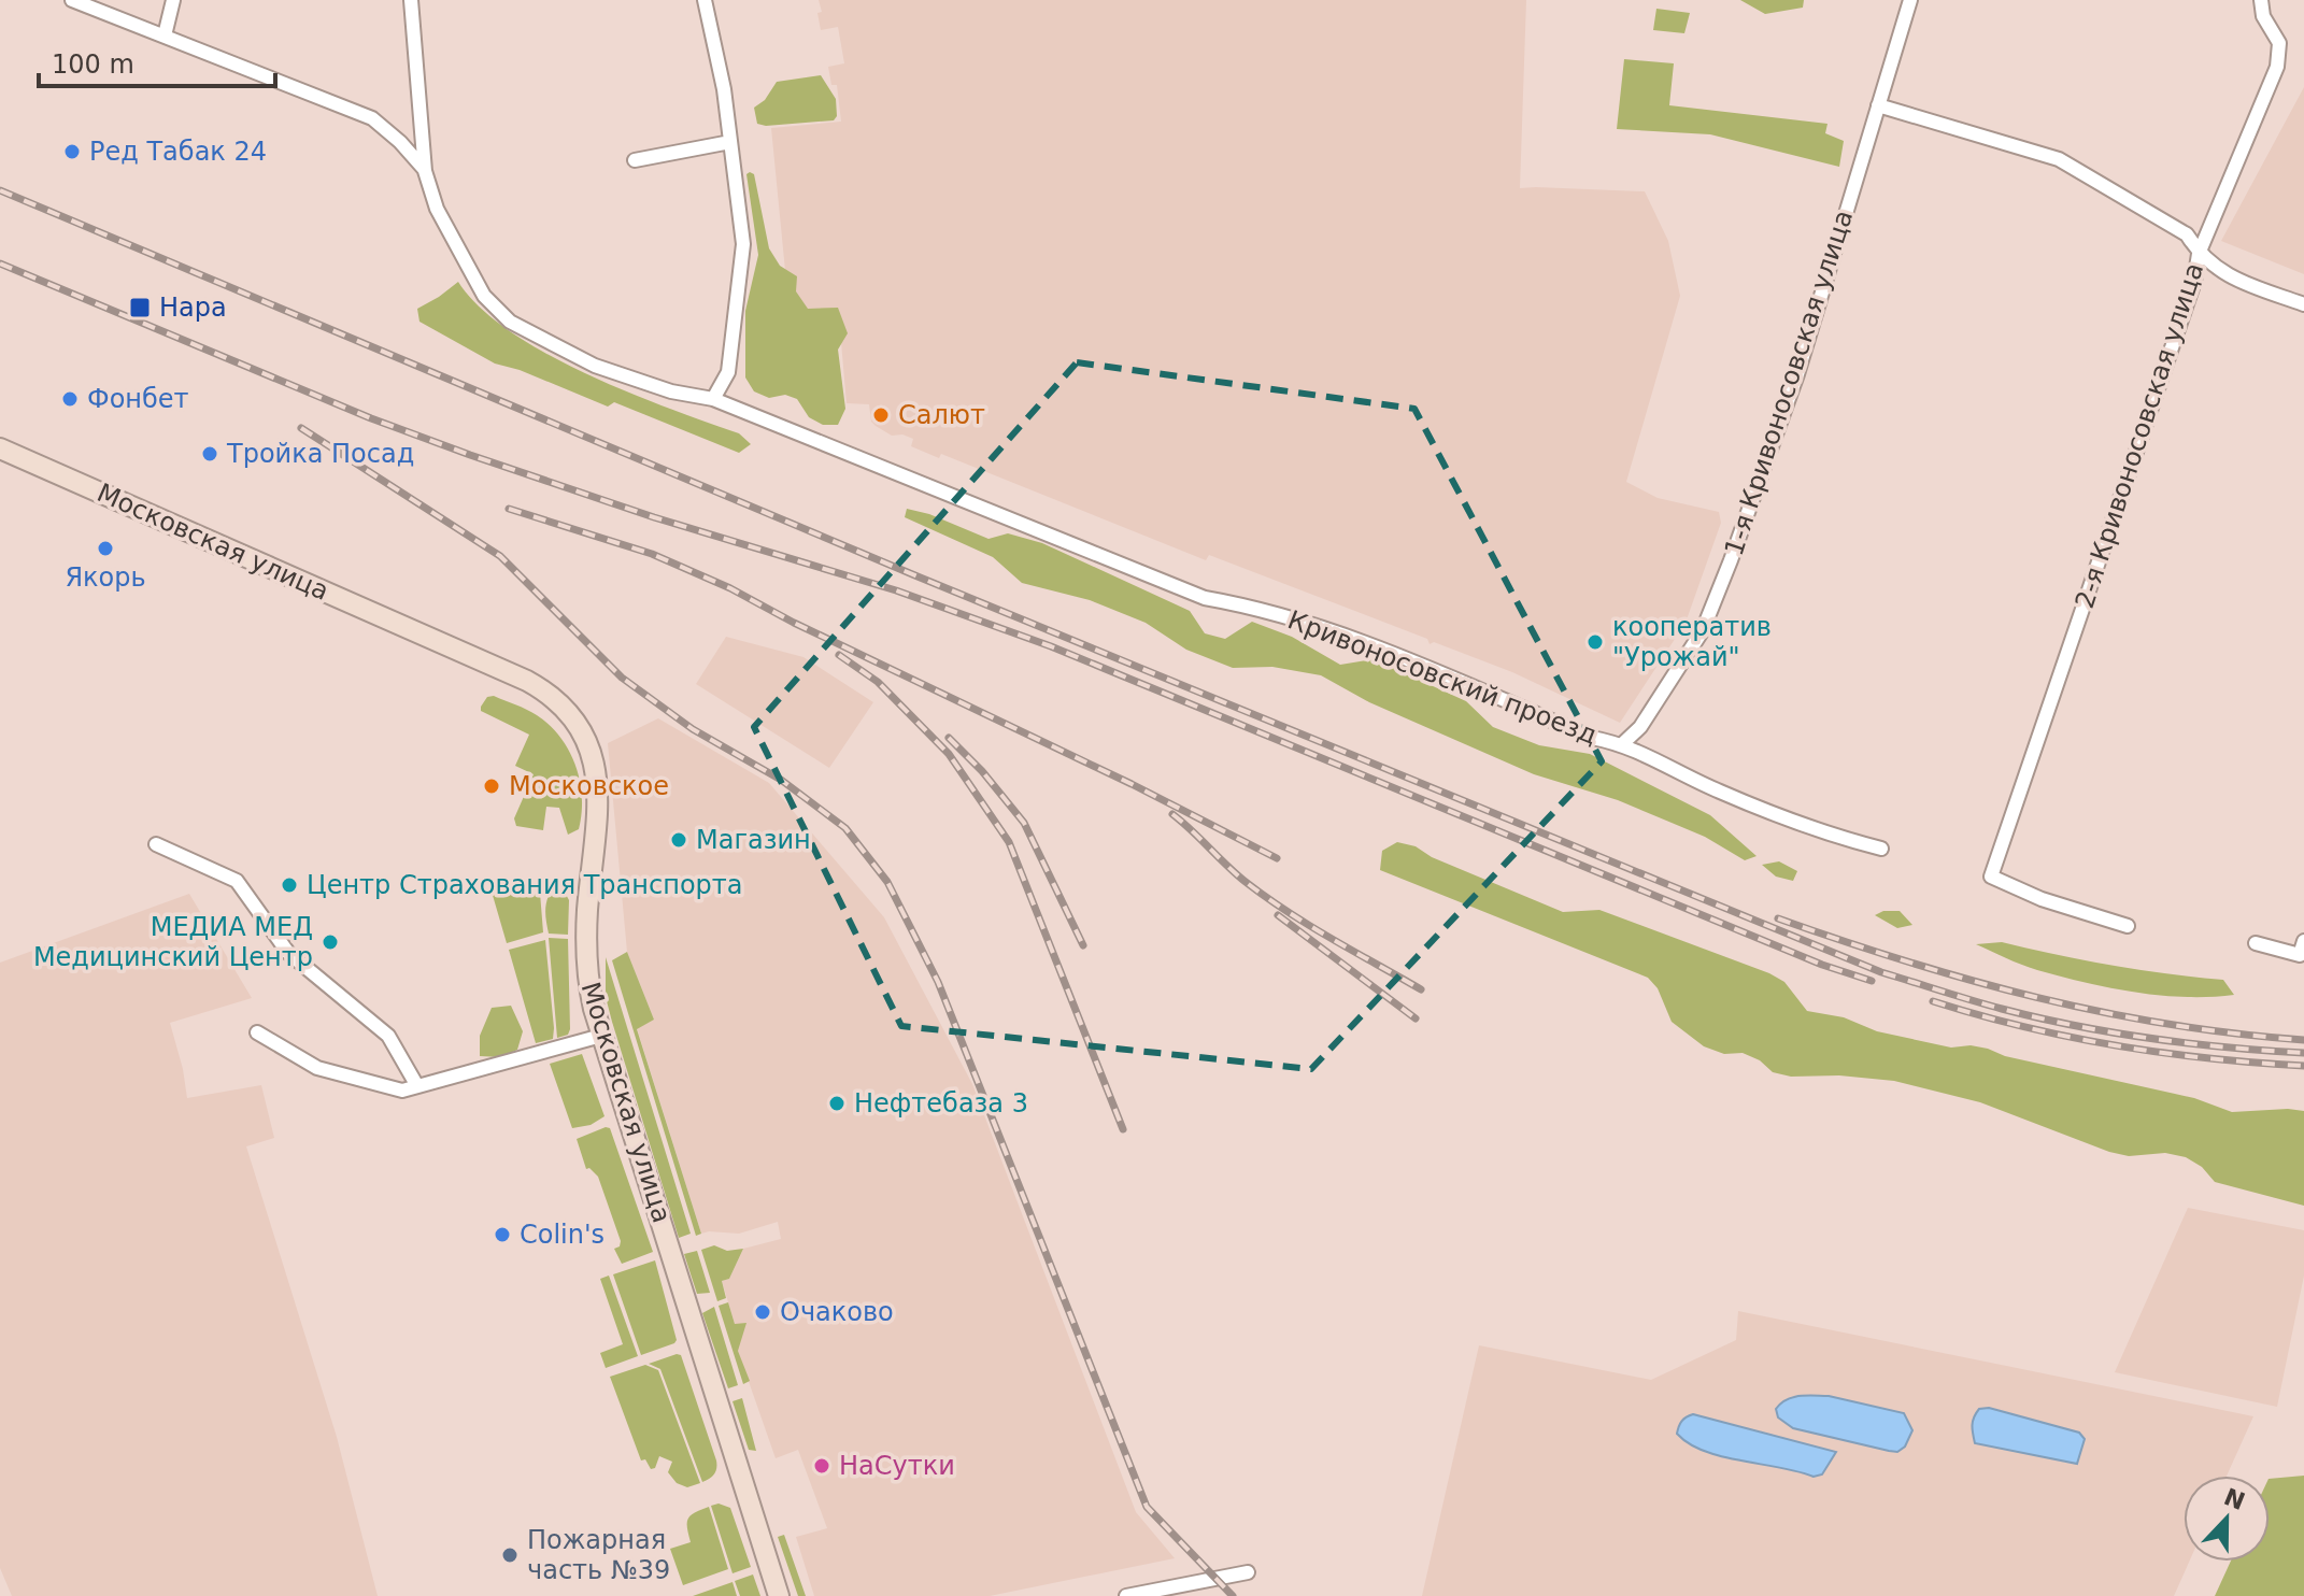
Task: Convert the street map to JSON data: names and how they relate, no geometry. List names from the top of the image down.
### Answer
{
  "streets": {
    "main road": ["Московская улица"],
    "street": ["1-я Кривоносовская улица", "2-я Кривоносовская улица", "Кривоносовский проезд"]
  },
  "crossings": [
    ["1-я Кривоносовская улица", "Кривоносовский проезд"]
  ],
  "places": {
    "other": [
      "Ред Табак 24",
      "Фонбет",
      "Салют",
      "Тройка Посад",
      "Якорь",
      "кооператив \"Урожай\"",
      "Московское",
      "Магазин",
      "Центр Страхования Транспорта",
      "МЕДИА МЕД Медицинский Центр",
      "Нефтебаза 3",
      "Colin's",
      "Очаково",
      "НаСутки",
      "Пожарная часть №39"
    ],
    "transit": ["Нара"]
  },
  "scale_bar": "100 m",
  "north": "top"
}
